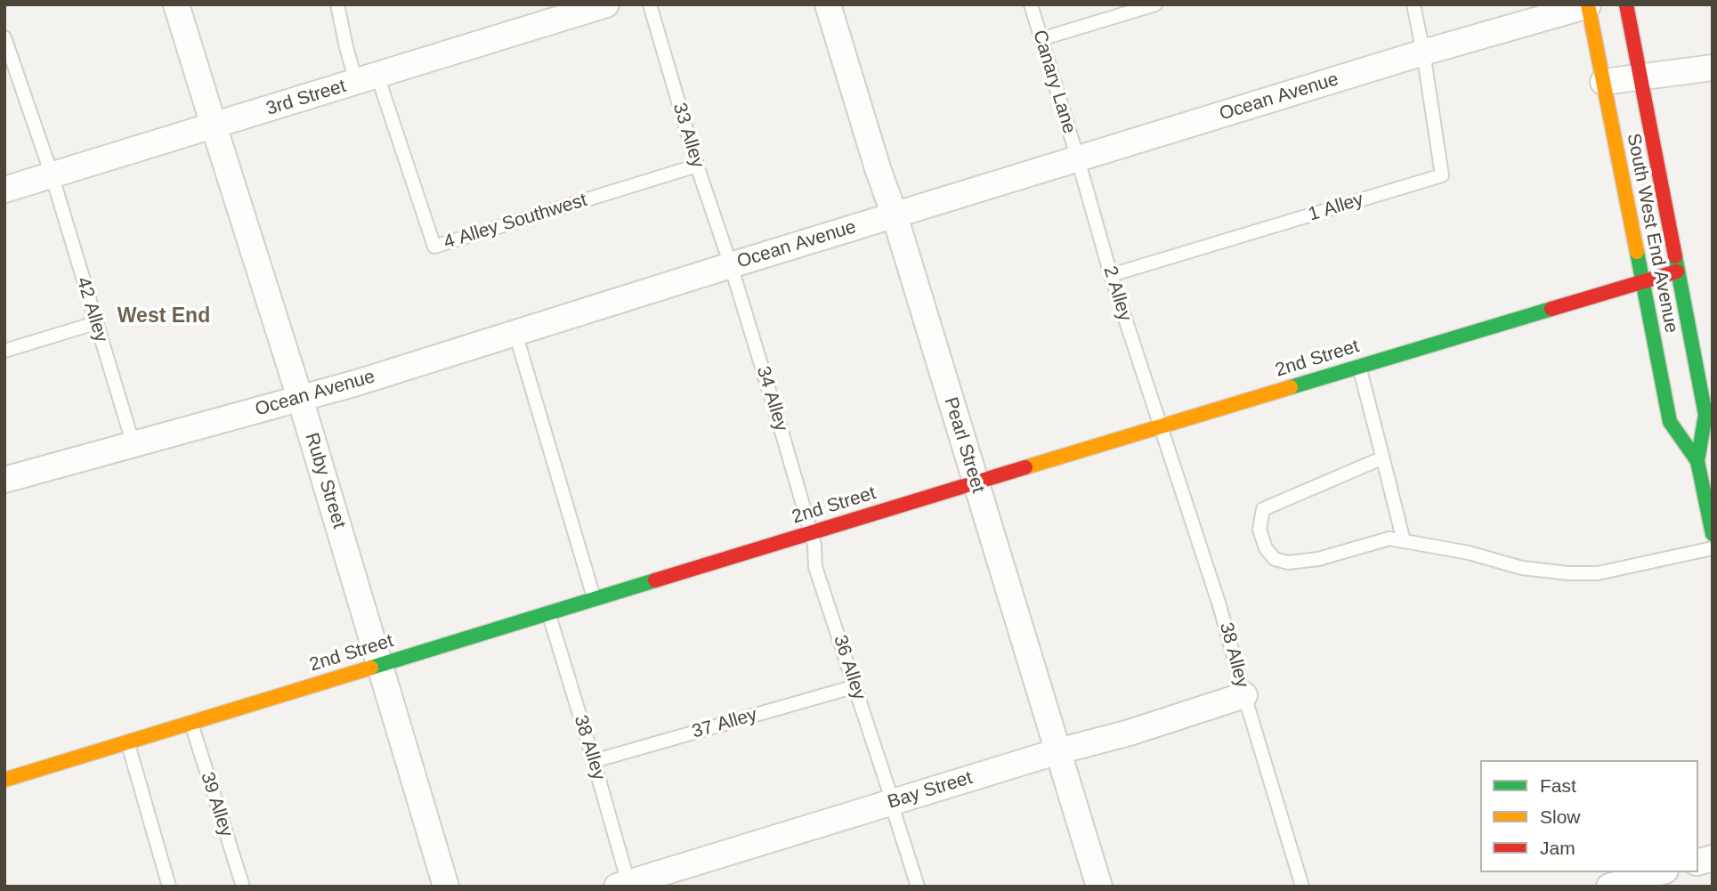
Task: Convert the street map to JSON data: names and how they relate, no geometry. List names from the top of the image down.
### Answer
{
  "streets": {
    "street": [
      "Ocean Avenue",
      "3rd Street",
      "South West End Avenue",
      "2nd Street",
      "Pearl Street",
      "Ruby Street",
      "Bay Street"
    ],
    "lane": [
      "Canary Lane",
      "33 Alley",
      "1 Alley",
      "4 Alley Southwest",
      "2 Alley",
      "42 Alley",
      "34 Alley",
      "38 Alley",
      "36 Alley",
      "37 Alley",
      "39 Alley"
    ]
  },
  "crossings": [
    ["Canary Lane", "Ocean Avenue"],
    ["Canary Lane", "2 Alley"],
    ["Ocean Avenue", "33 Alley"],
    ["Ocean Avenue", "1 Alley"],
    ["Ocean Avenue", "South West End Avenue"],
    ["Ocean Avenue", "2 Alley"],
    ["Ocean Avenue", "42 Alley"],
    ["Ocean Avenue", "34 Alley"],
    ["Ocean Avenue", "Pearl Street"],
    ["Ocean Avenue", "Ruby Street"],
    ["3rd Street", "4 Alley Southwest"],
    ["3rd Street", "42 Alley"],
    ["3rd Street", "Ruby Street"],
    ["33 Alley", "4 Alley Southwest"],
    ["33 Alley", "34 Alley"],
    ["1 Alley", "2 Alley"],
    ["South West End Avenue", "2nd Street"],
    ["2 Alley", "2nd Street"],
    ["2 Alley", "38 Alley"],
    ["2nd Street", "34 Alley"],
    ["2nd Street", "Pearl Street"],
    ["2nd Street", "Ruby Street"],
    ["2nd Street", "38 Alley"],
    ["2nd Street", "36 Alley"],
    ["2nd Street", "39 Alley"],
    ["34 Alley", "36 Alley"],
    ["Pearl Street", "Bay Street"],
    ["38 Alley", "37 Alley"],
    ["38 Alley", "Bay Street"],
    ["36 Alley", "37 Alley"],
    ["36 Alley", "Bay Street"]
  ],
  "districts": ["West End"],
  "legend": ["Fast", "Slow", "Jam"]
}
